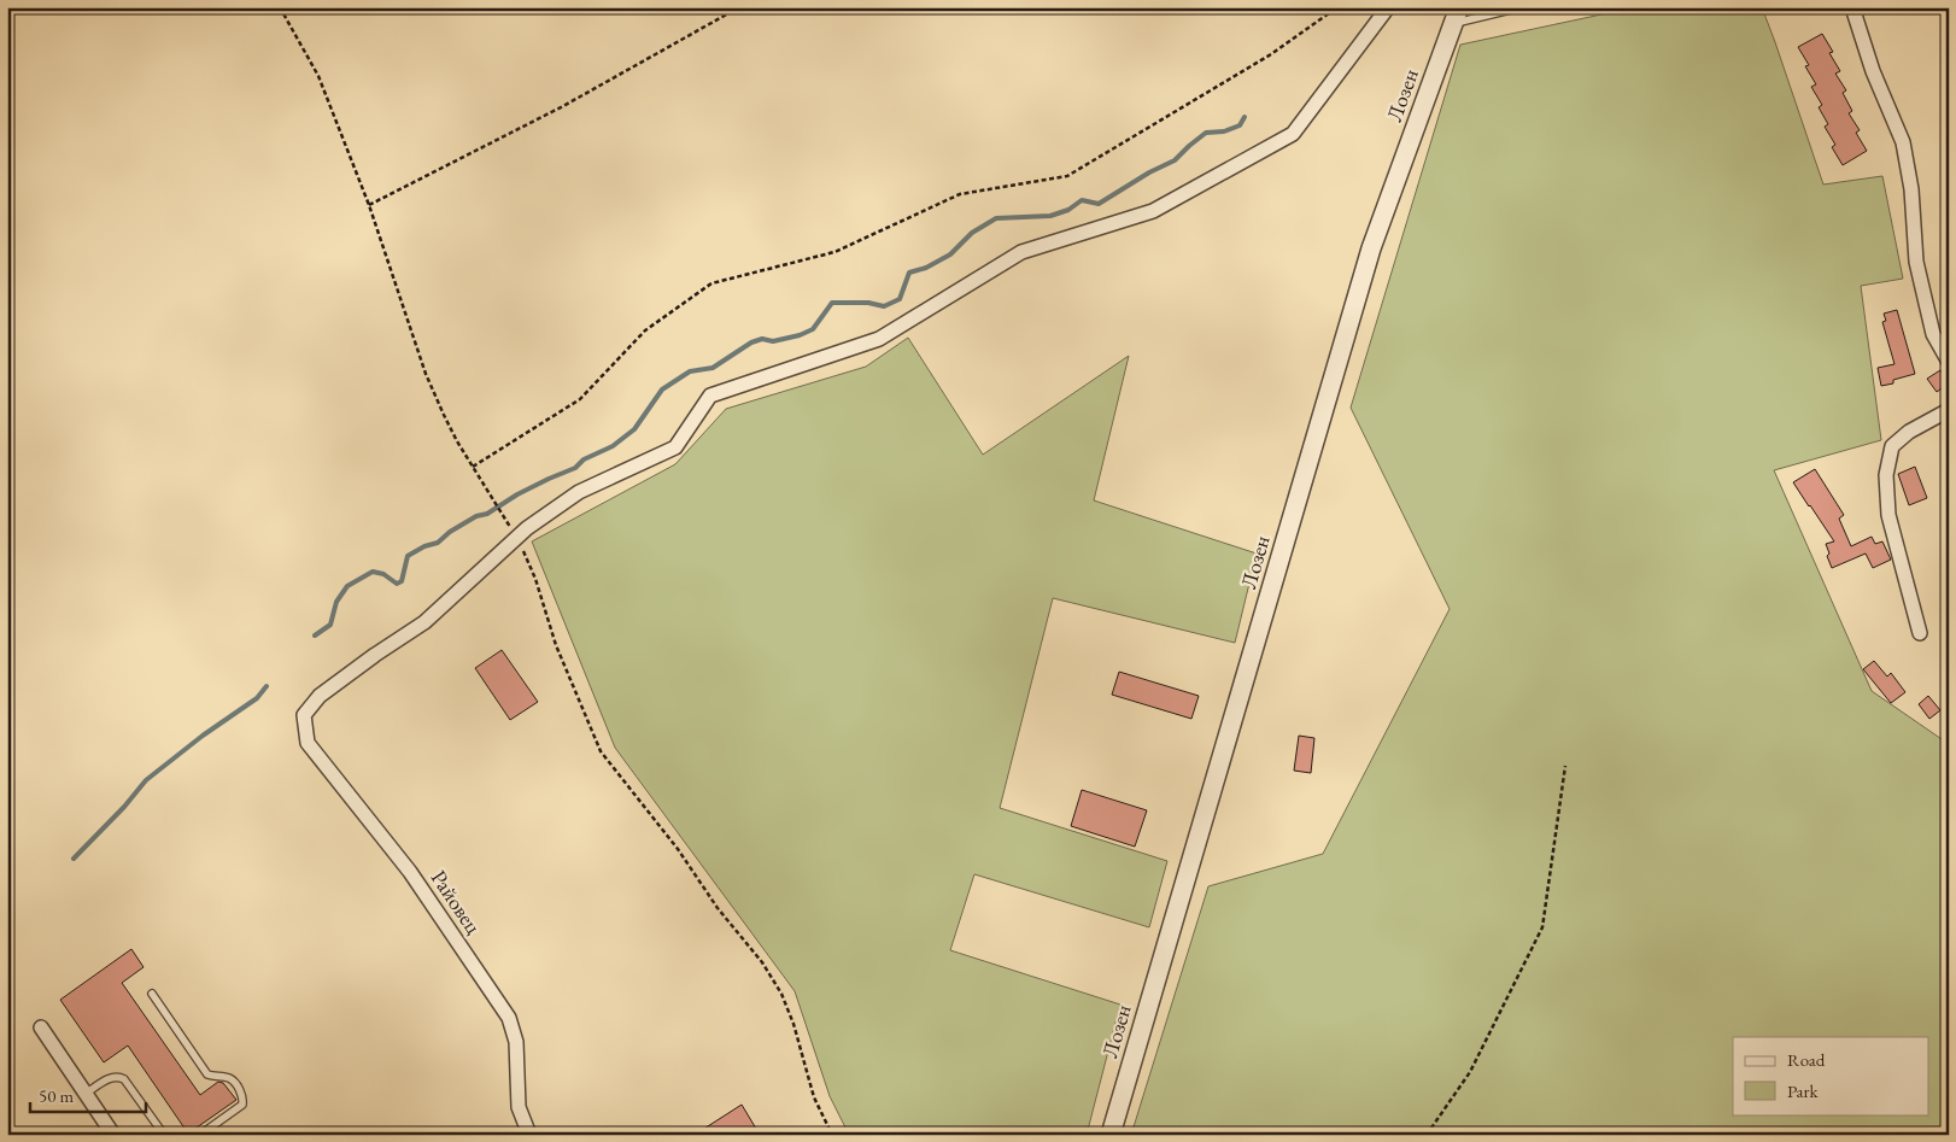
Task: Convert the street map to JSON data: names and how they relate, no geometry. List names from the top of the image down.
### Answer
{
  "streets": {
    "street": ["Лозен", "Райовец"]
  },
  "legend": ["Road", "Park"],
  "scale_bar": "50 m"
}
